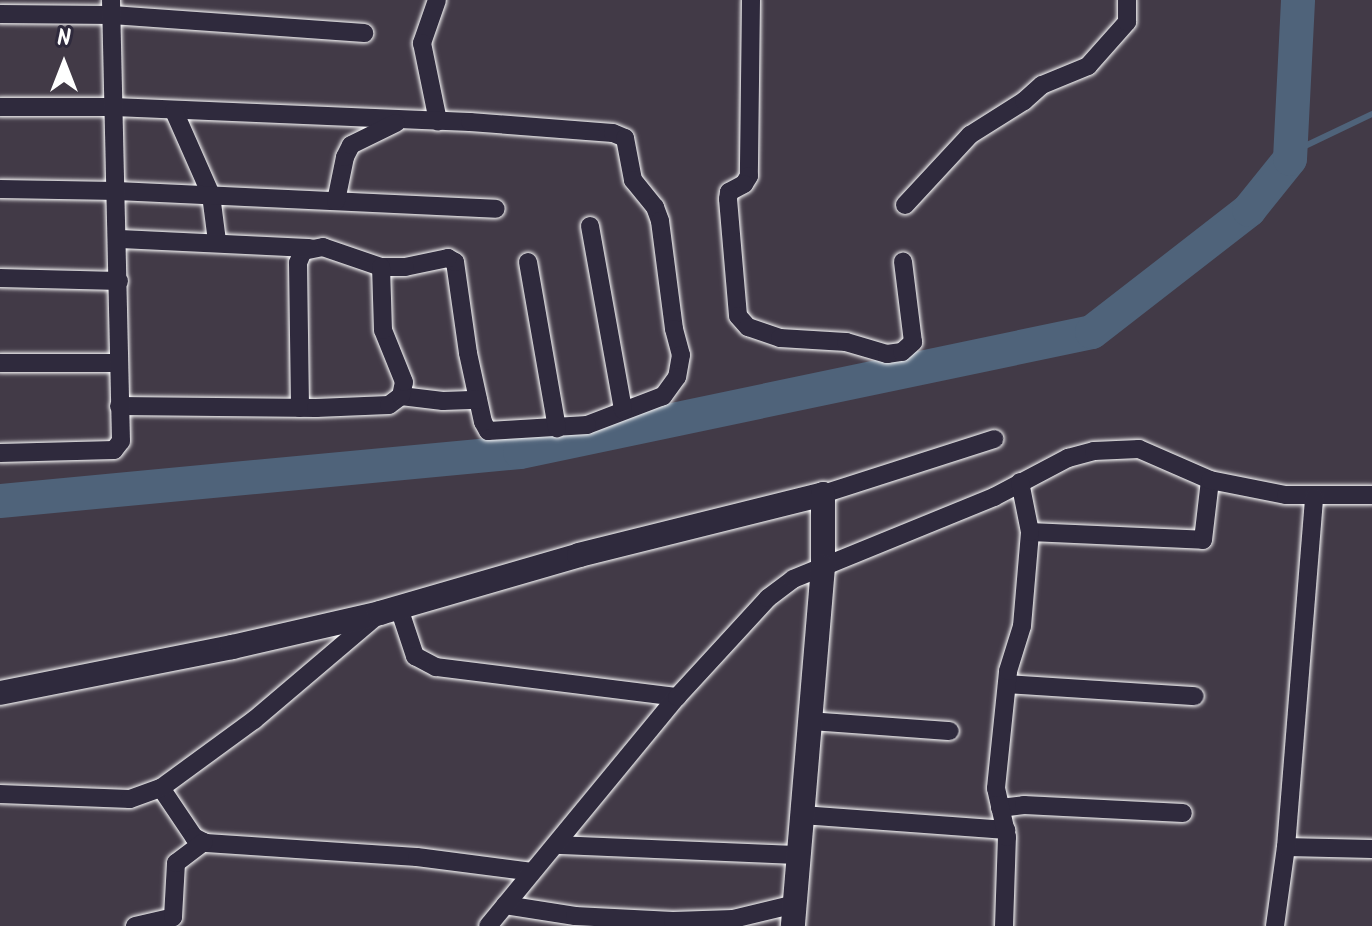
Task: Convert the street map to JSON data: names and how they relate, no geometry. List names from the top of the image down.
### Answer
{
  "north": "top"
}
